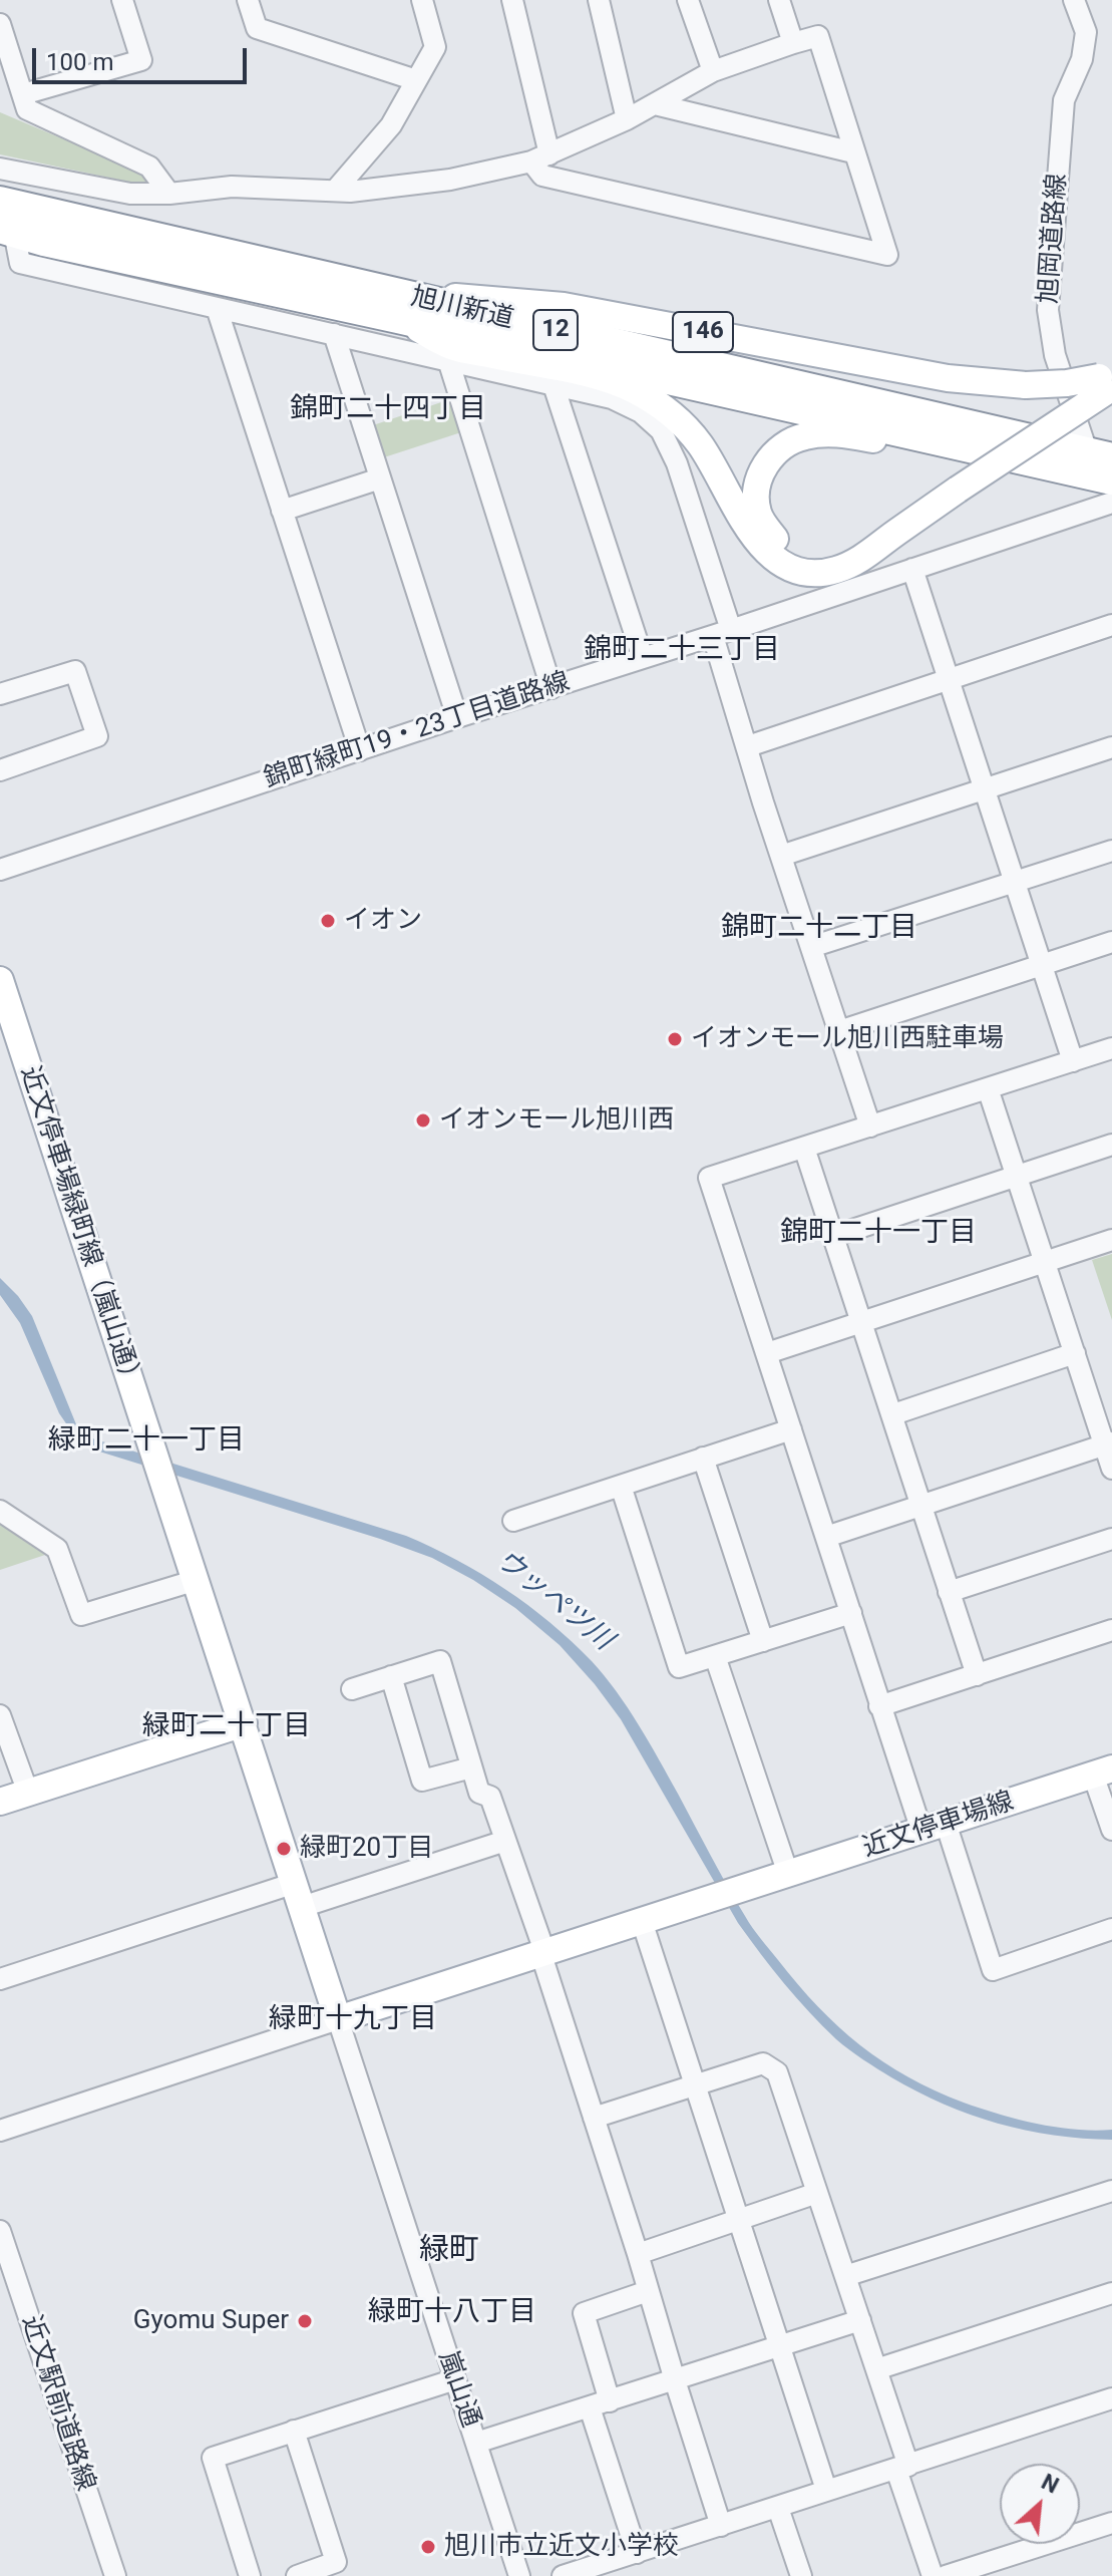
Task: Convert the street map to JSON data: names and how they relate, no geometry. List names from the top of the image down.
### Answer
{
  "streets": {
    "highway": ["旭川新道", "12"],
    "main road": ["146", "近文停車場緑町線（嵐山通）", "近文停車場線"],
    "street": [
      "旭岡道路線",
      "錦町緑町19・23丁目道路線",
      "嵐山通",
      "近文駅前道路線"
    ]
  },
  "crossings": [
    ["旭岡道路線", "旭川新道"],
    ["旭岡道路線", "錦町緑町19・23丁目道路線"],
    ["旭川新道", "146"],
    ["旭川新道", "錦町緑町19・23丁目道路線"]
  ],
  "districts": [
    "錦町二十四丁目",
    "錦町二十三丁目",
    "錦町二十二丁目",
    "錦町二十一丁目",
    "緑町二十一丁目",
    "緑町二十丁目",
    "緑町十九丁目",
    "緑町",
    "緑町十八丁目"
  ],
  "water": ["ウッペツ川"],
  "places": [
    "イオン",
    "イオンモール旭川西駐車場",
    "イオンモール旭川西",
    "緑町20丁目",
    "Gyomu Super",
    "旭川市立近文小学校"
  ],
  "scale_bar": "100 m",
  "north": "top right"
}
